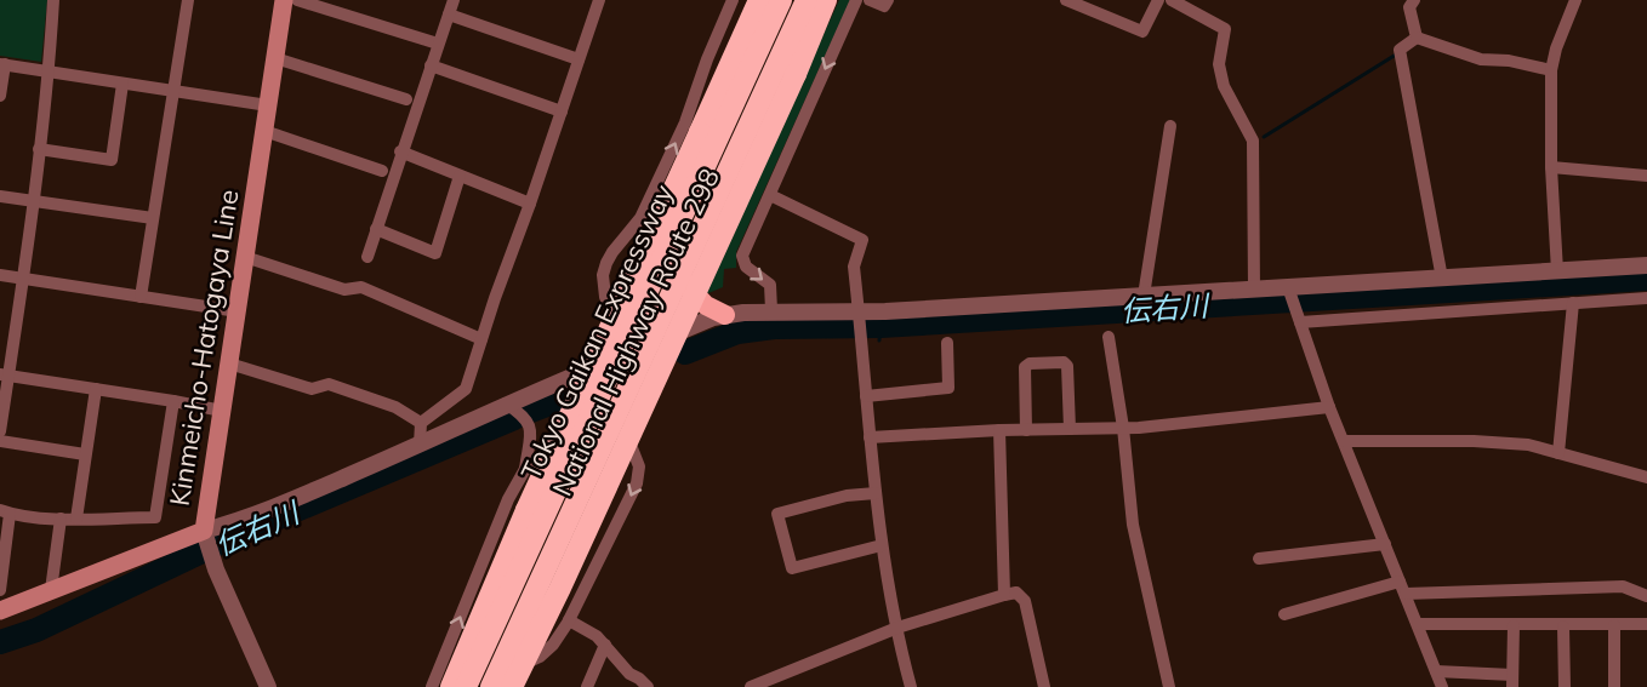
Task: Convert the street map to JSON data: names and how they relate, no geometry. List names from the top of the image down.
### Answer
{
  "streets": {
    "highway": ["Tokyo Gaikan Expressway", "National Highway Route 298"],
    "main road": ["Kinmeicho-Hatogaya Line"]
  },
  "water": ["伝右川"]
}
